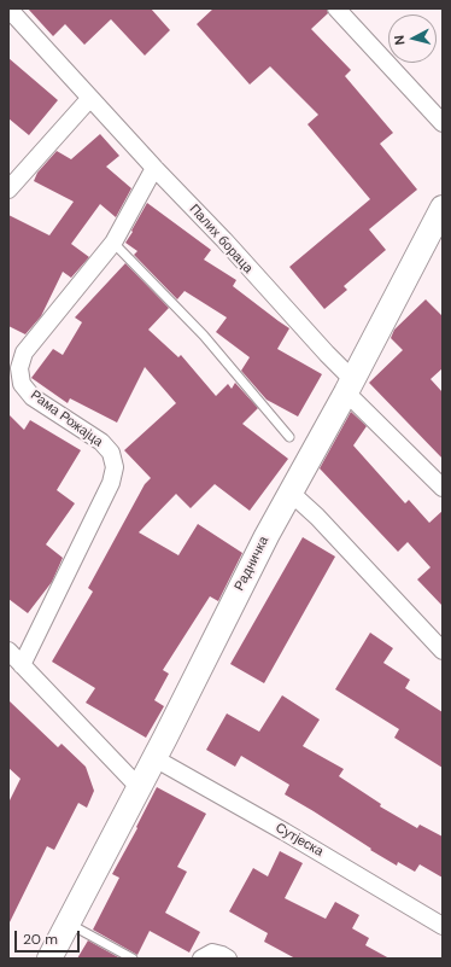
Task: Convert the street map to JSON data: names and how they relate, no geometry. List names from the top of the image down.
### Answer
{
  "streets": {
    "street": [
      "Палих бораца",
      "Рама Рожајца",
      "Радничка",
      "Сутјеска"
    ]
  },
  "crossings": [
    ["Палих бораца", "Рама Рожајца"],
    ["Палих бораца", "Радничка"],
    ["Радничка", "Сутјеска"]
  ],
  "scale_bar": "20 m",
  "north": "left"
}
